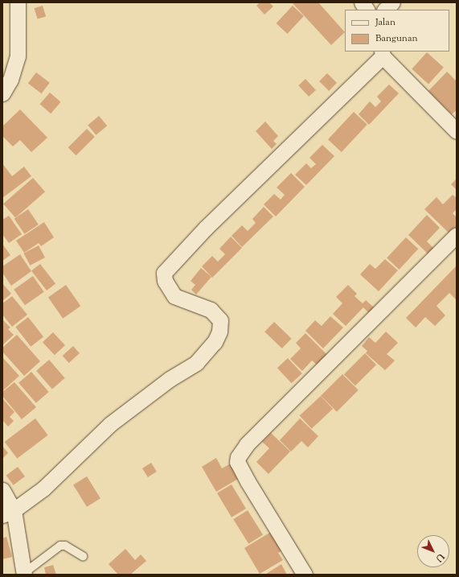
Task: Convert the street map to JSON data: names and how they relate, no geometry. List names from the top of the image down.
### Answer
{
  "legend": ["Jalan", "Bangunan"],
  "north": "bottom right"
}
